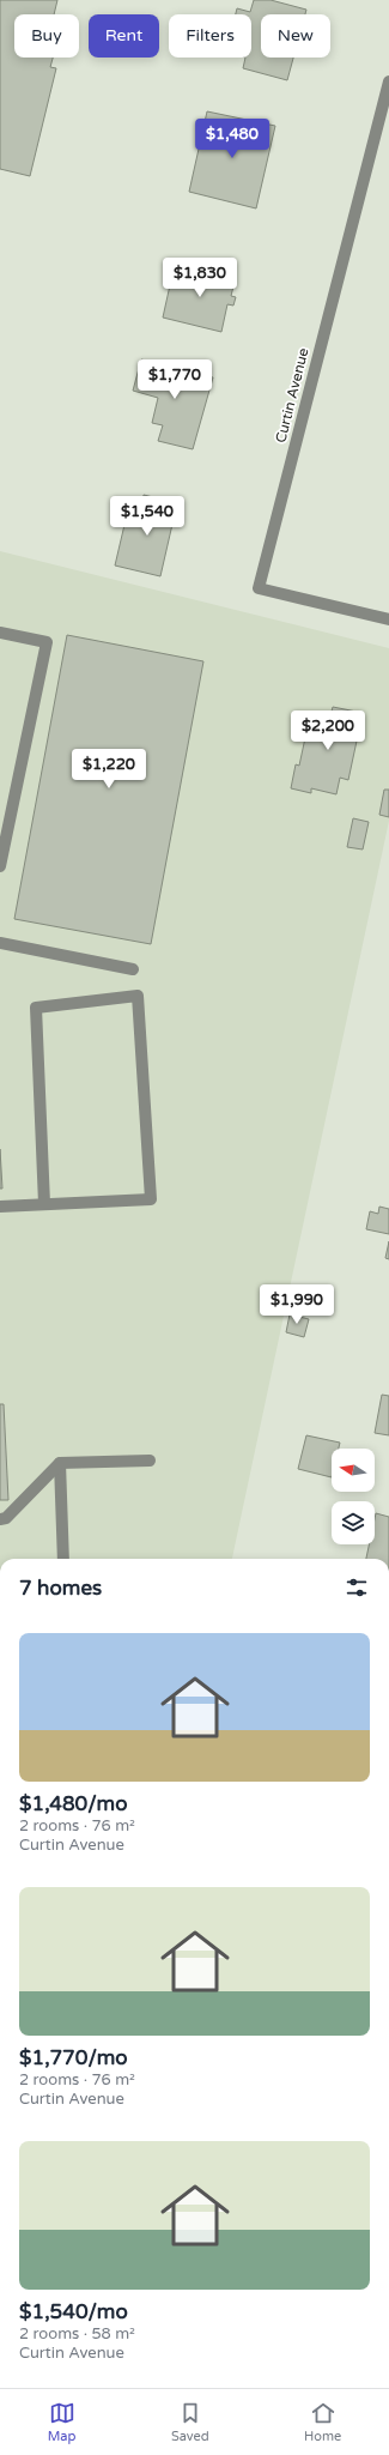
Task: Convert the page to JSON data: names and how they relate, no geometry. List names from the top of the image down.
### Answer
{
  "streets": {
    "street": ["Curtin Avenue"]
  },
  "north": "left",
  "page": {
    "chip": [
      "Buy",
      "Rent",
      "Filters",
      "New"
    ],
    "price": [
      "$1,480",
      "$1,830",
      "$1,770",
      "$1,540",
      "$2,200",
      "$1,220",
      "$1,990"
    ],
    "heading": "7 homes",
    "list": [
      {
        "name": "$1,480/mo",
        "note": "2 rooms · 76 m² · Curtin Avenue"
      },
      {
        "name": "$1,770/mo",
        "note": "2 rooms · 76 m² · Curtin Avenue"
      },
      {
        "name": "$1,540/mo",
        "note": "2 rooms · 58 m² · Curtin Avenue"
      }
    ],
    "tabs": ["Map", "Saved", "Home"]
  }
}
